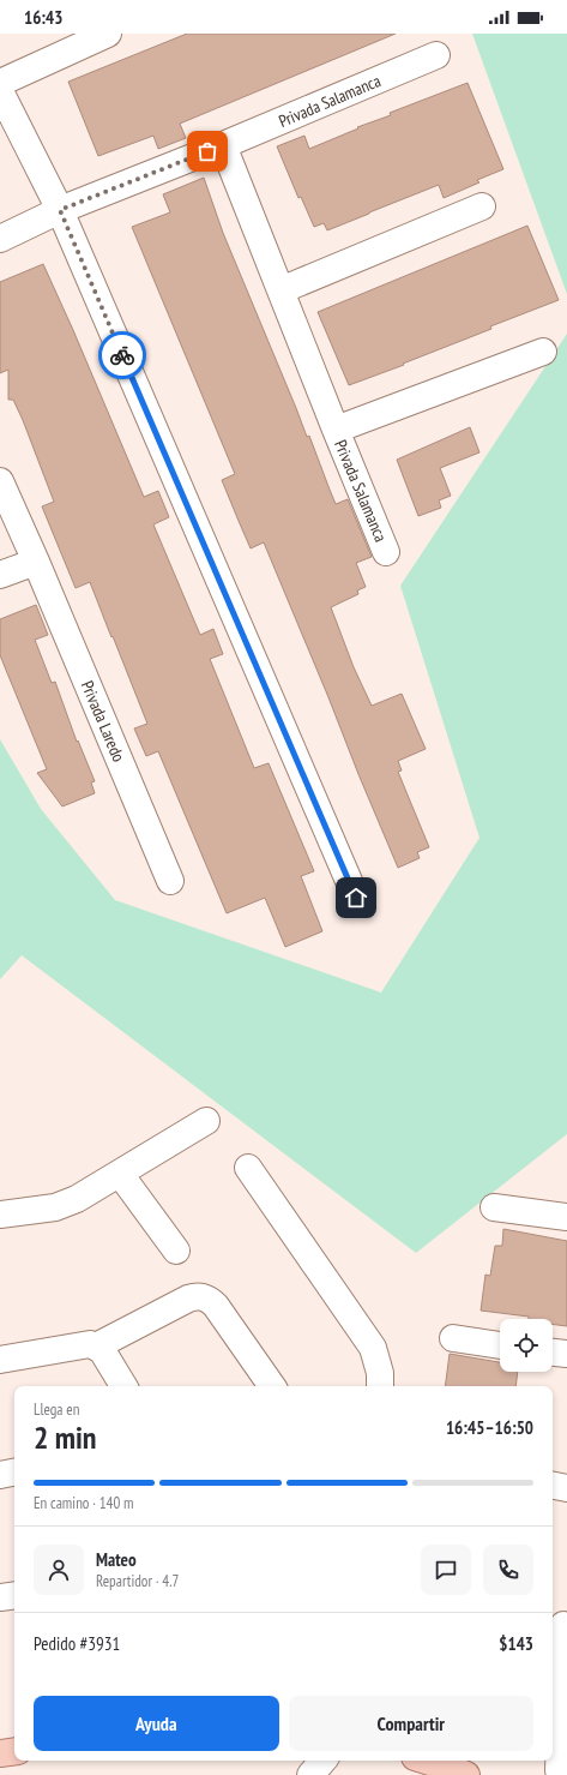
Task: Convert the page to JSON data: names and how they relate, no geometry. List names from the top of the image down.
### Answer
{
  "streets": {
    "street": ["Privada Salamanca", "Privada Laredo"]
  },
  "page": {
    "status": "16:43",
    "heading": ["2 min", "Llega en", "16:45–16:50"],
    "panel": [
      "Mateo",
      "Repartidor · 4.7",
      "Pedido #3931",
      "$143"
    ],
    "bar": "En camino · 140 m",
    "buttons": ["Ayuda", "Compartir"]
  }
}
